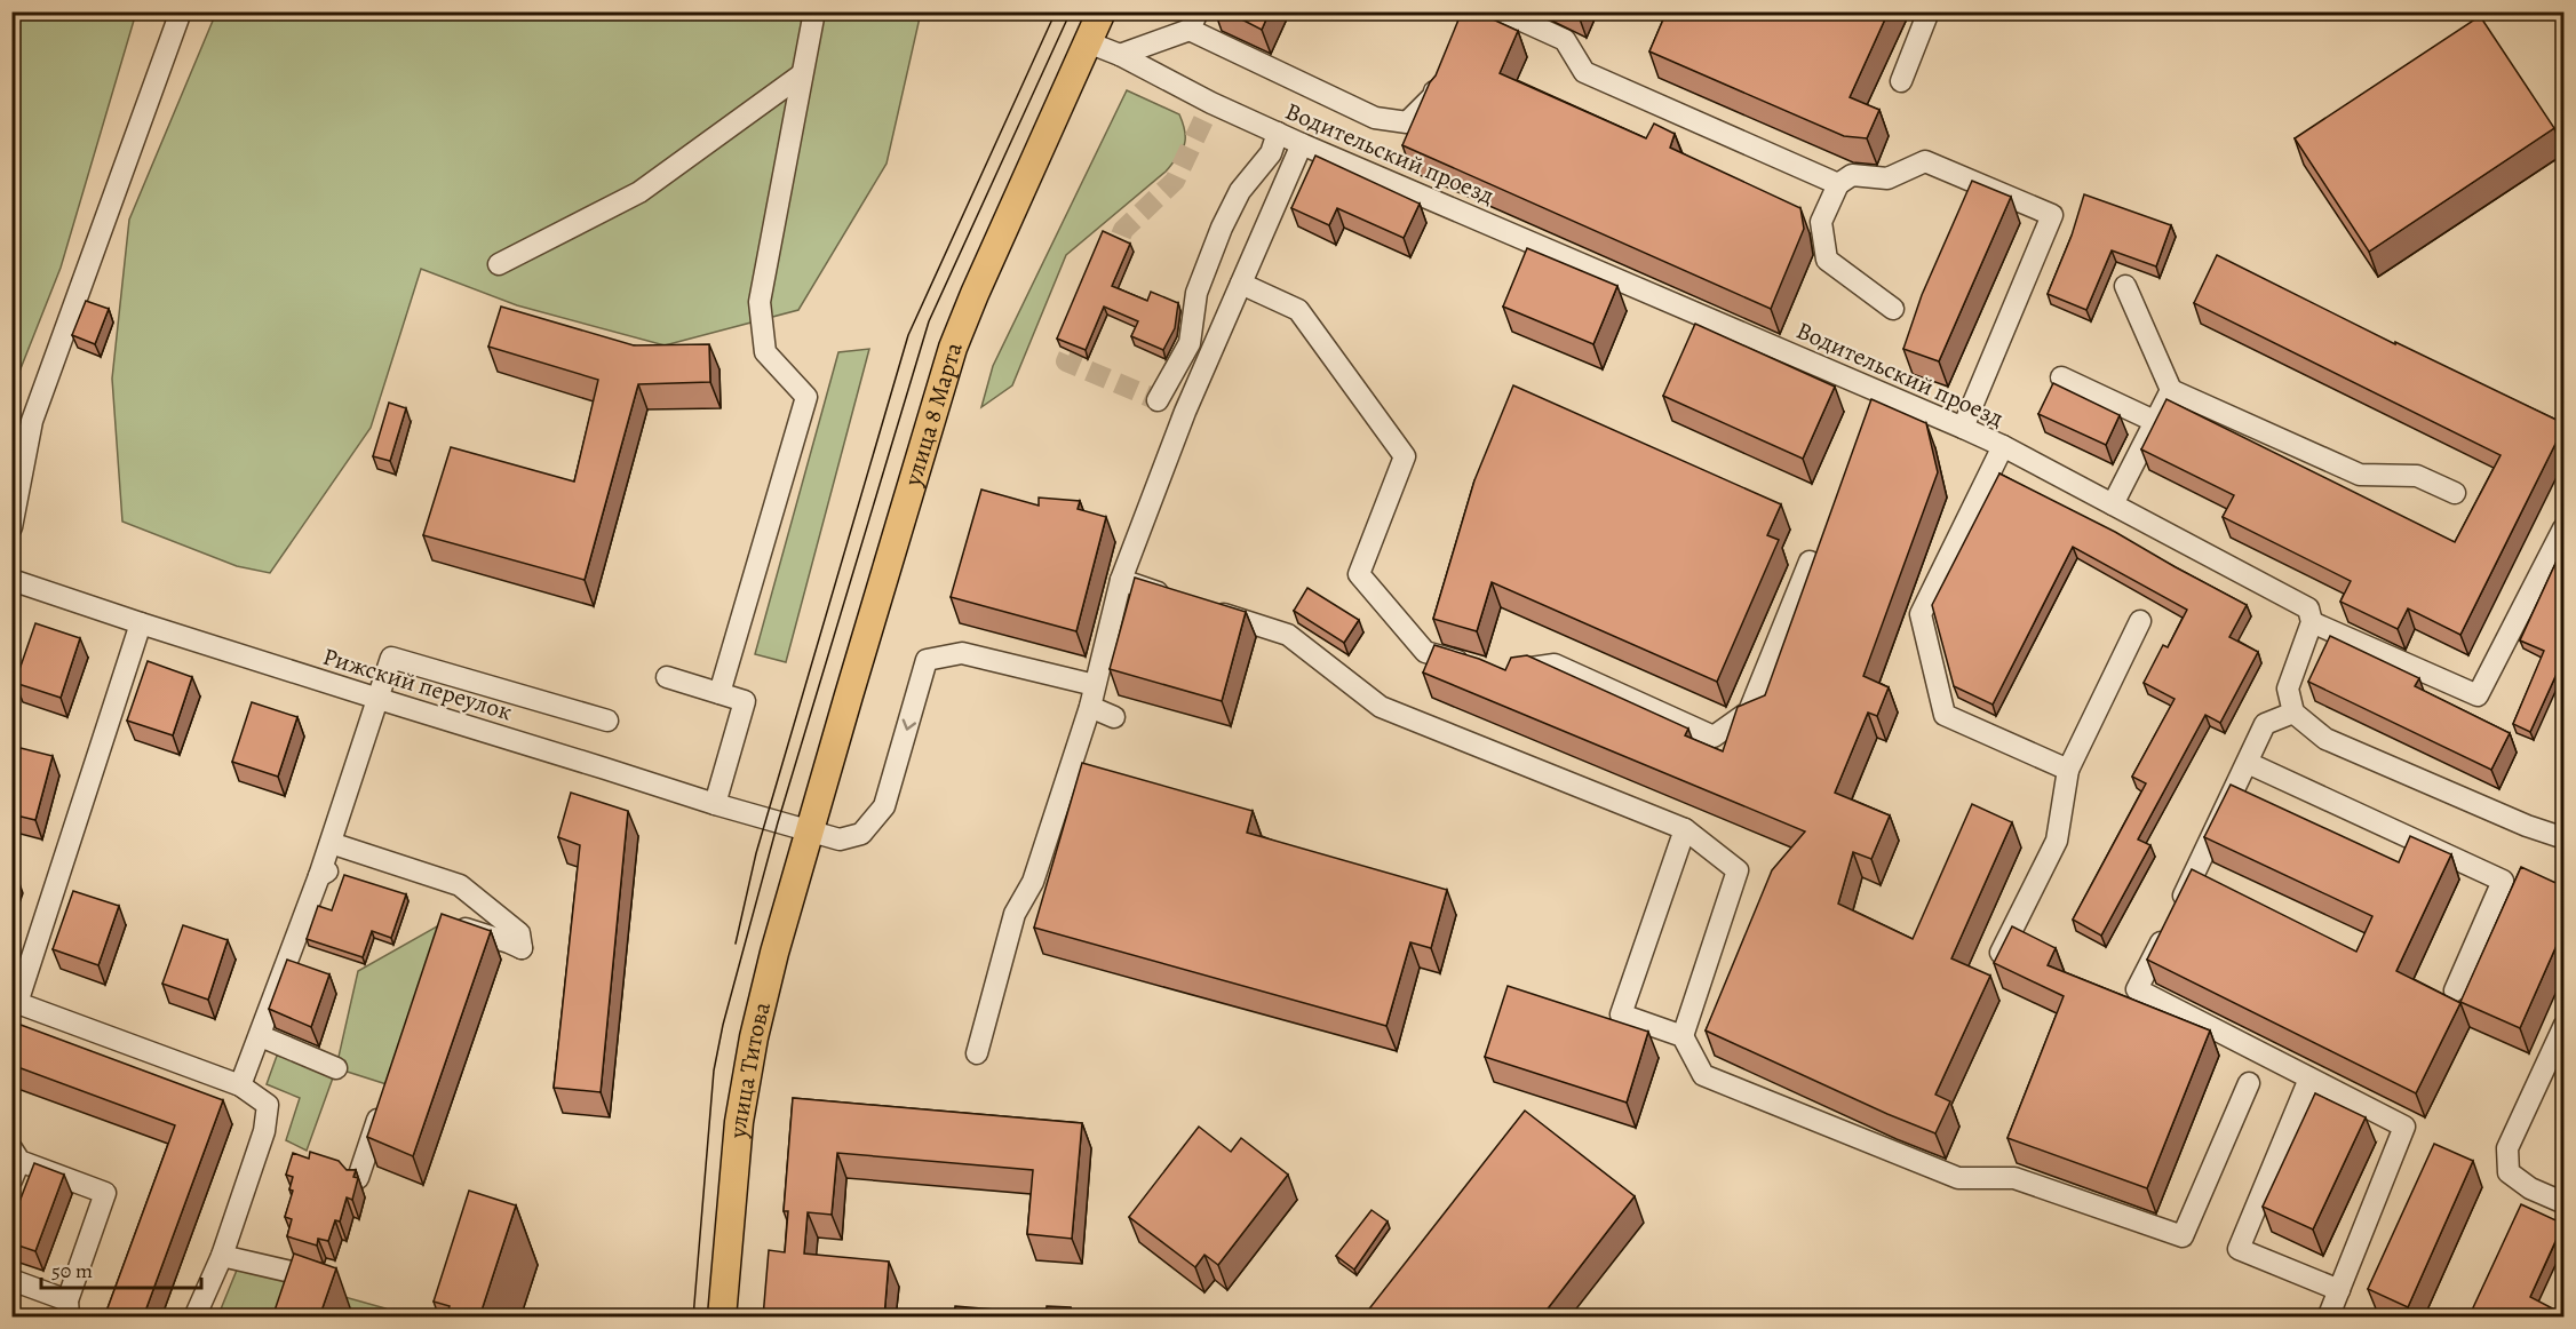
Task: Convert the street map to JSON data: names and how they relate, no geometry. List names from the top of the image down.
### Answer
{
  "streets": {
    "main road": ["улица 8 Марта", "улица Титова"],
    "street": ["Водительский проезд", "Рижский переулок"]
  },
  "crossings": [
    ["Водительский проезд", "улица 8 Марта"],
    ["улица 8 Марта", "Рижский переулок"],
    ["улица 8 Марта", "улица Титова"],
    ["Рижский переулок", "улица Титова"]
  ],
  "scale_bar": "50 m"
}
